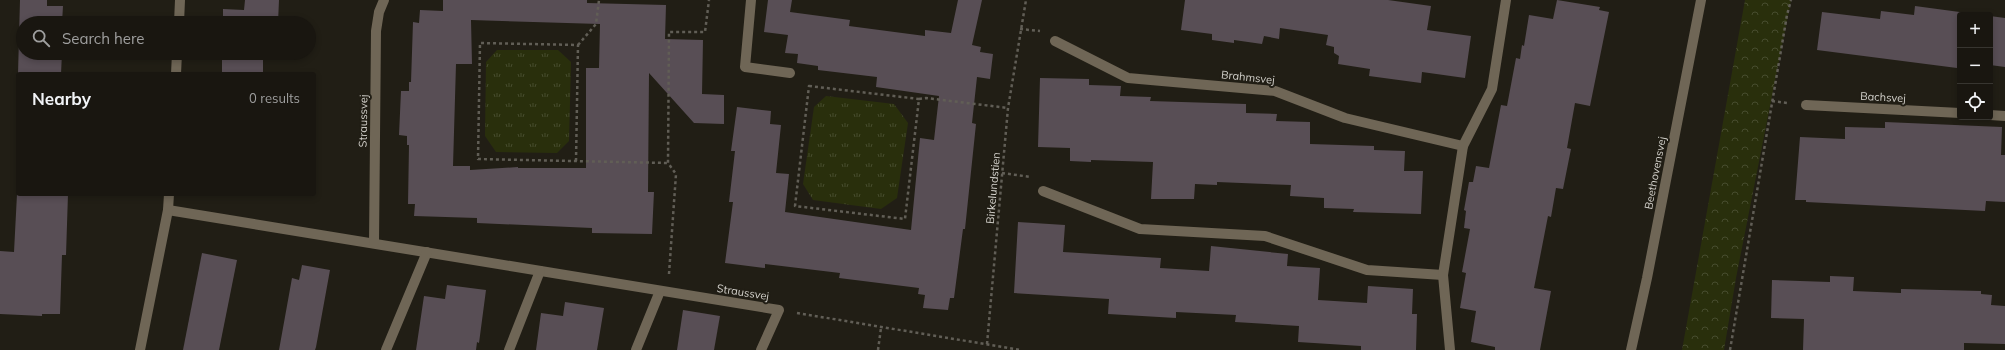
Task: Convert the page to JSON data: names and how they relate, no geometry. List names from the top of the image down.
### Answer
{
  "streets": {
    "street": [
      "Brahmsvej",
      "Bachsvej",
      "Straussvej",
      "Beethovensvej"
    ],
    "path": ["Birkelundstien"]
  },
  "page": {
    "map_buttons": ["+", "−"],
    "search": "Search here",
    "heading": ["Nearby", "0 results"]
  }
}
